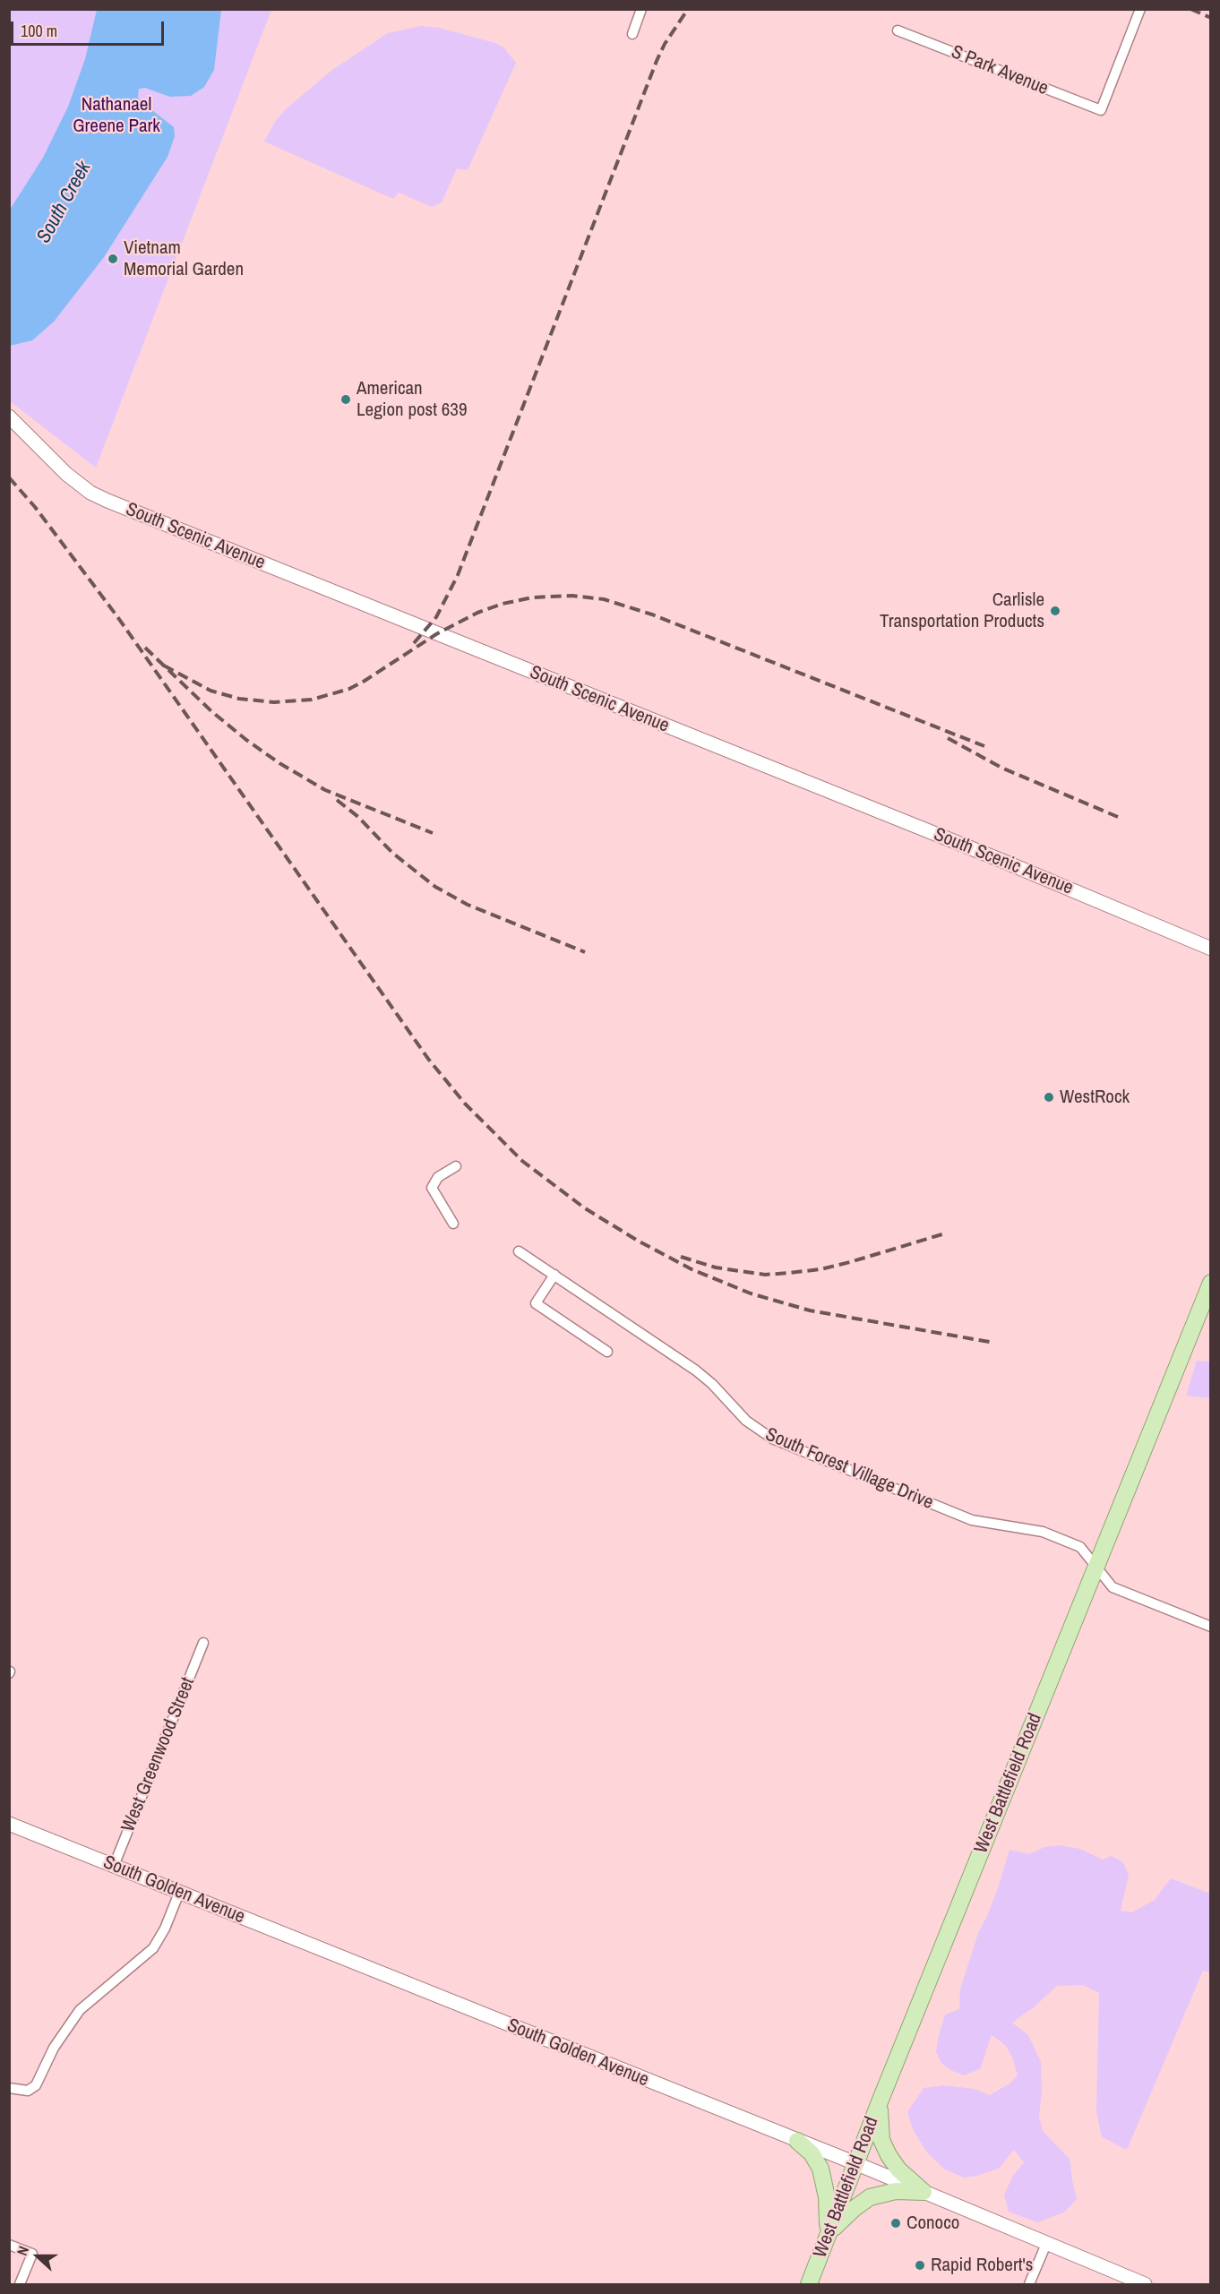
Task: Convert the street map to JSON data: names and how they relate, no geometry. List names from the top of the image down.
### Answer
{
  "streets": {
    "main road": ["South Scenic Avenue", "West Battlefield Road", "South Golden Avenue"],
    "street": ["S Park Avenue", "South Forest Village Drive", "West Greenwood Street"]
  },
  "crossings": [
    ["South Forest Village Drive", "West Battlefield Road"],
    ["West Greenwood Street", "South Golden Avenue"],
    ["West Battlefield Road", "South Golden Avenue"]
  ],
  "water": ["South Creek"],
  "parks": ["Nathanael Greene Park"],
  "places": [
    "Vietnam Memorial Garden",
    "American Legion post 639",
    "Carlisle Transportation Products",
    "WestRock",
    "Conoco",
    "Rapid Robert's"
  ],
  "scale_bar": "100 m",
  "north": "left"
}
